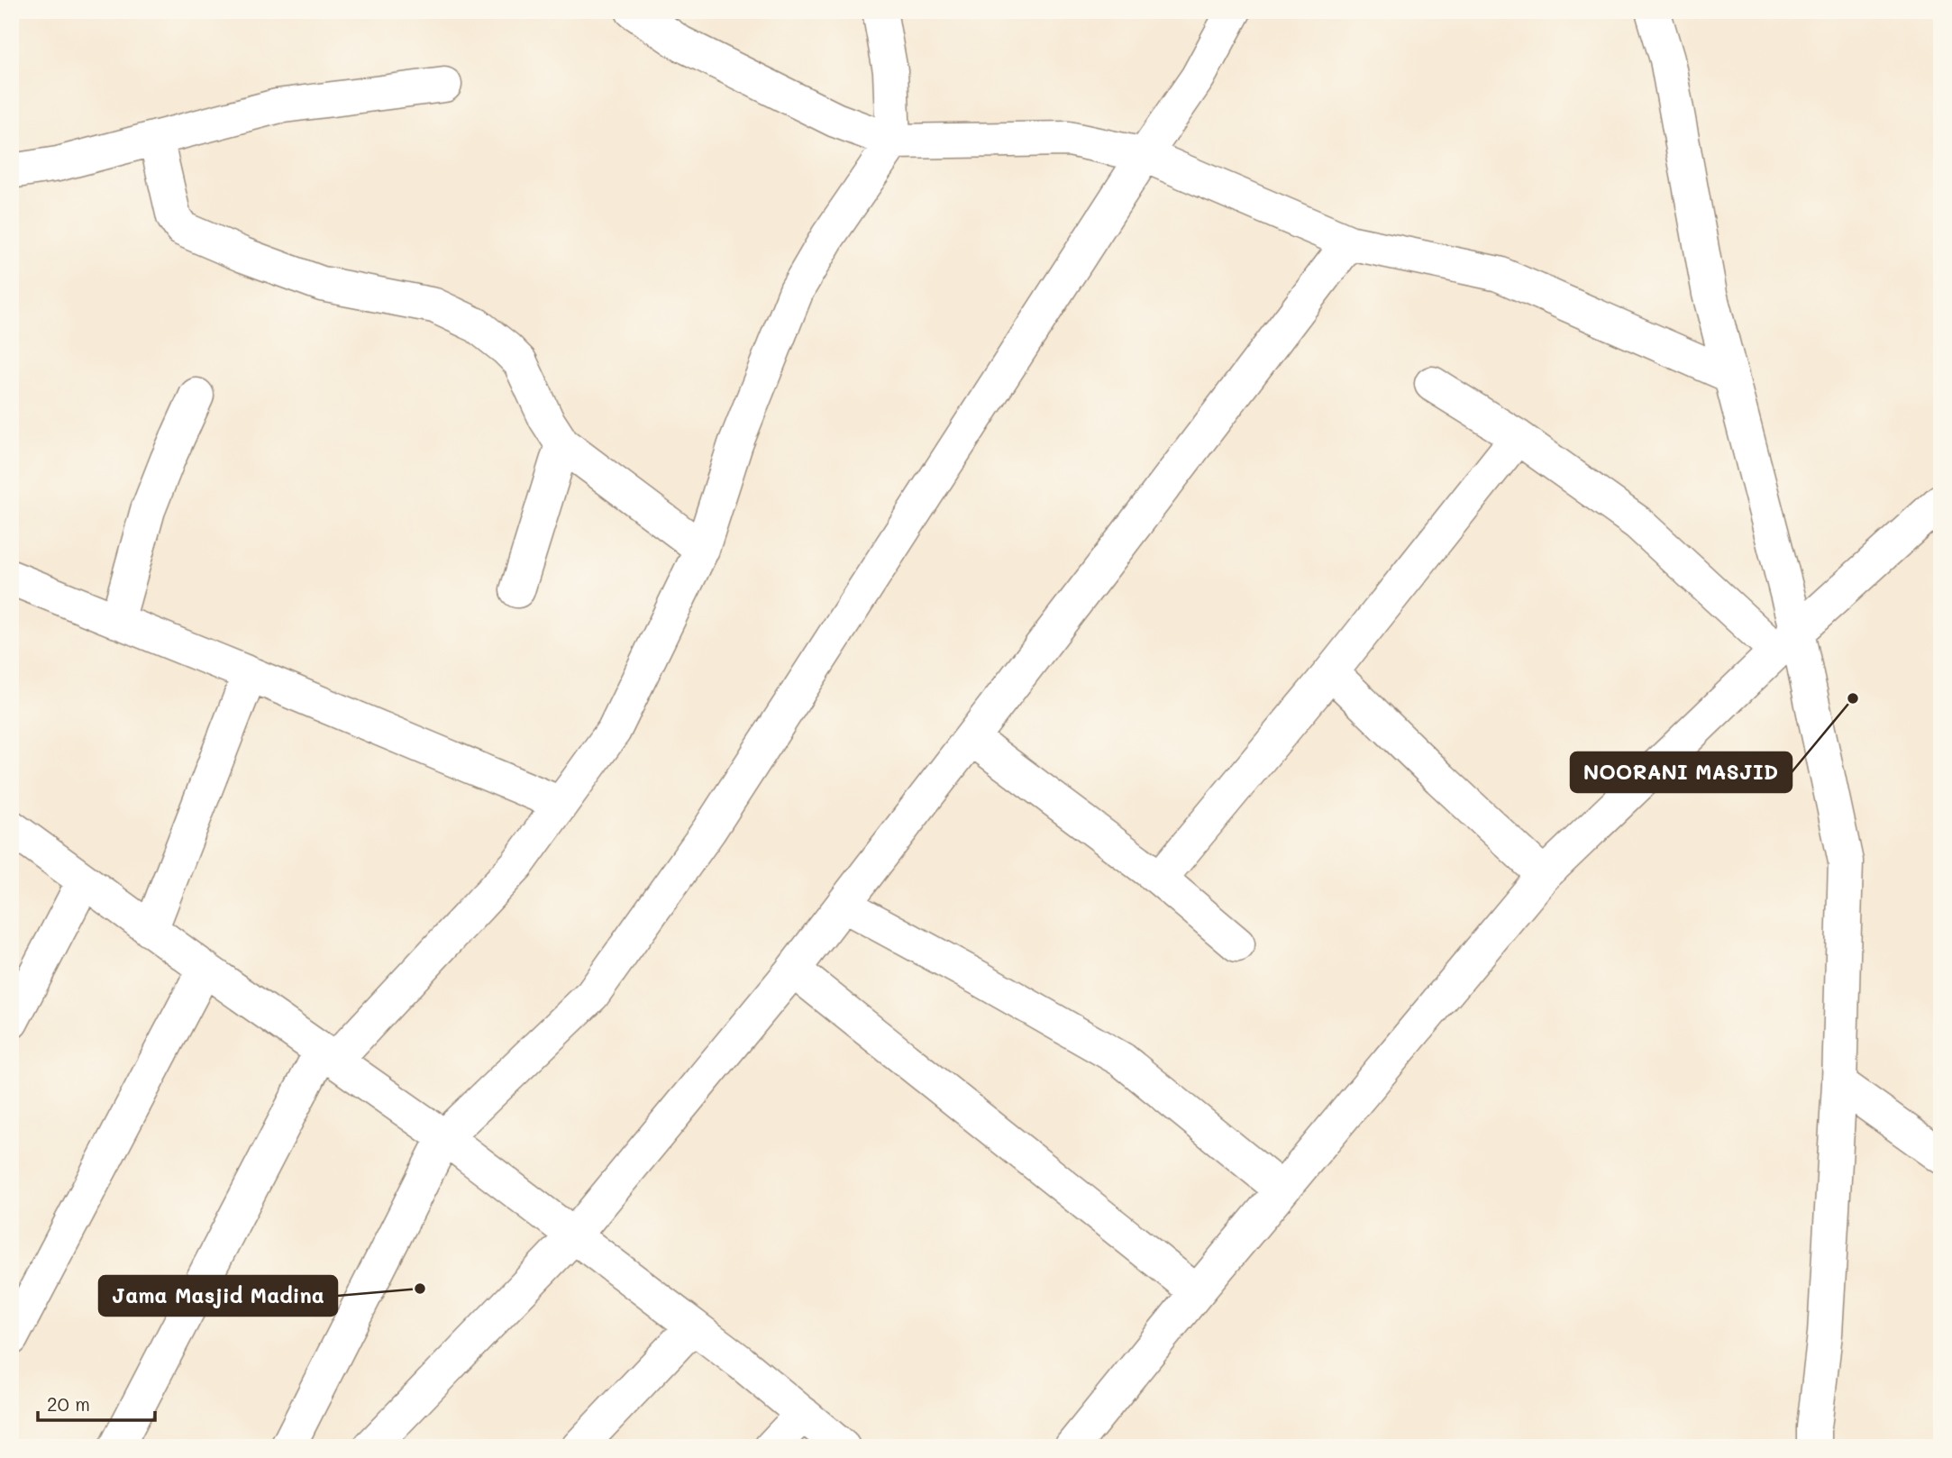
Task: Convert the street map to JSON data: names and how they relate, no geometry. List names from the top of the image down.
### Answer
{
  "places": ["NOORANI MASJID", "Jama Masjid Madina"],
  "scale_bar": "20 m"
}
